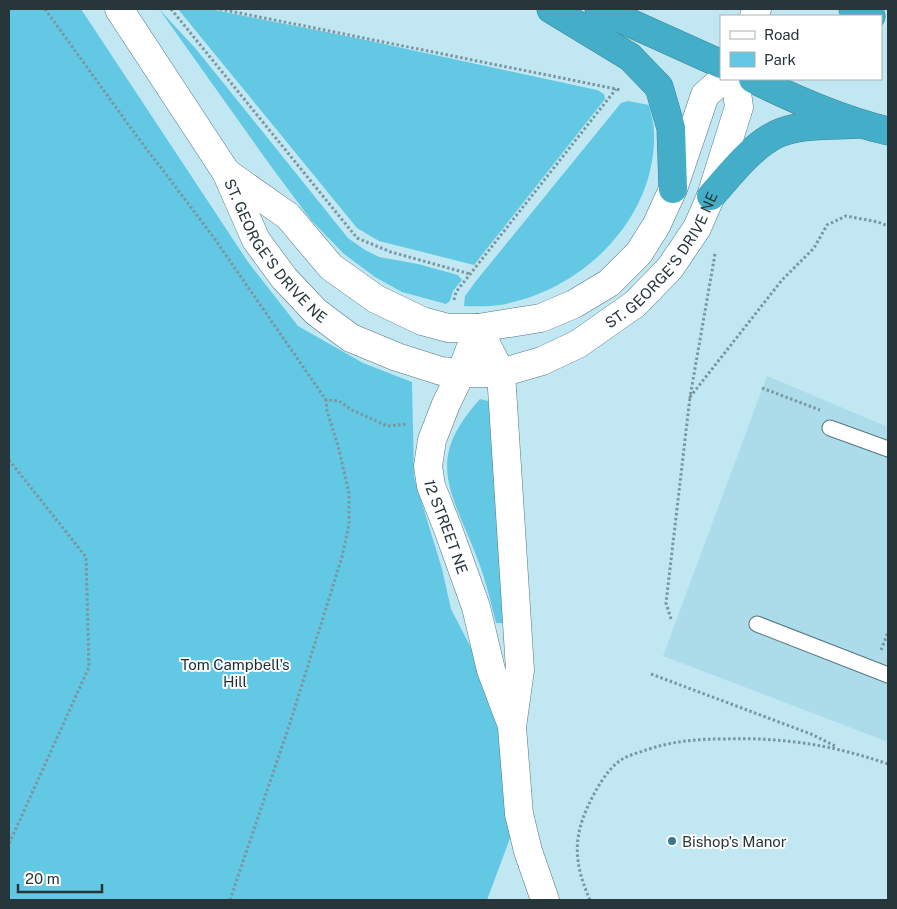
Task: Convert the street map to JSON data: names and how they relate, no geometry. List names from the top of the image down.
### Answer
{
  "streets": {
    "street": ["ST. GEORGE'S DRIVE NE", "12 STREET NE"]
  },
  "crossings": [
    ["ST. GEORGE'S DRIVE NE", "12 STREET NE"]
  ],
  "parks": ["Tom Campbell's Hill"],
  "places": ["Bishop's Manor"],
  "legend": ["Road", "Park"],
  "scale_bar": "20 m"
}
